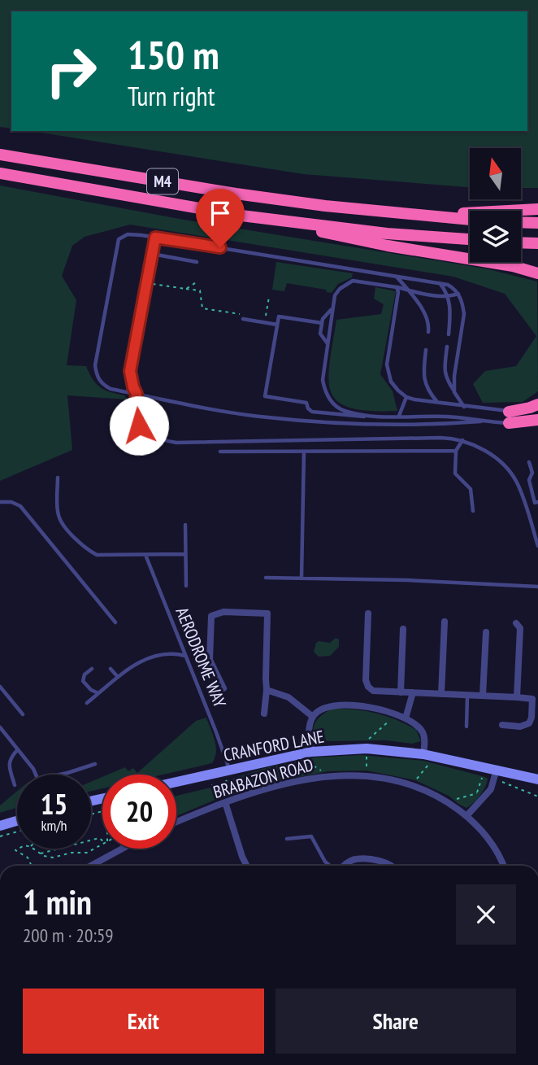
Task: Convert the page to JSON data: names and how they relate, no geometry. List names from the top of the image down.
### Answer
{
  "streets": {
    "highway": ["M4"],
    "street": ["CRANFORD LANE", "BRABAZON ROAD"],
    "lane": ["AERODROME WAY"]
  },
  "crossings": [
    ["AERODROME WAY", "CRANFORD LANE"]
  ],
  "north": "top",
  "page": {
    "turn": ["150 m", "Turn right"],
    "speed": "15 km/h",
    "limit": "20",
    "heading": ["1 min", "200 m · 20:59"],
    "buttons": ["Exit", "Share"]
  }
}
